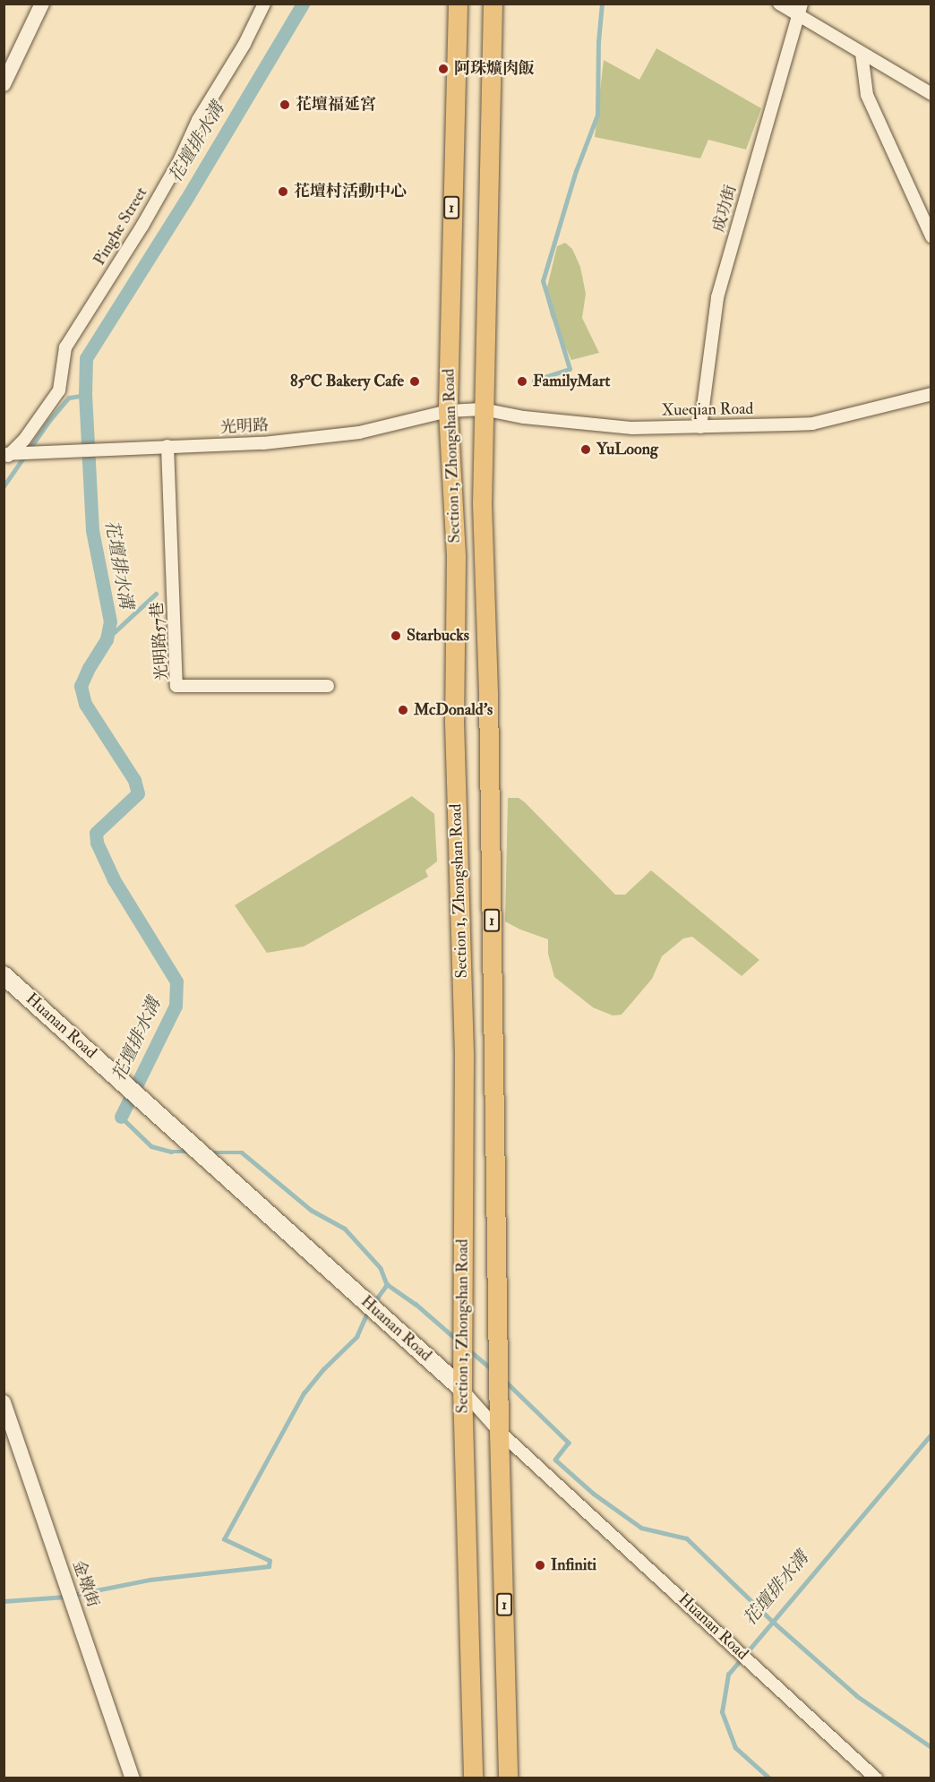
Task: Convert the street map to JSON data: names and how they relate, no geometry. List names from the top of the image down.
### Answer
{
  "streets": {
    "main road": ["1", "Section 1, Zhongshan Road", "Huanan Road"],
    "street": [
      "成功街",
      "Pinghe Street",
      "Xueqian Road",
      "光明路",
      "光明路57巷",
      "金墩街"
    ]
  },
  "crossings": [
    ["成功街", "Xueqian Road"],
    ["Pinghe Street", "光明路"],
    ["Xueqian Road", "光明路"],
    ["Xueqian Road", "Section 1, Zhongshan Road"],
    ["光明路", "Section 1, Zhongshan Road"],
    ["光明路", "光明路57巷"],
    ["Section 1, Zhongshan Road", "Huanan Road"]
  ],
  "water": ["花壇排水溝"],
  "places": [
    "阿珠爌肉飯",
    "花壇福延宮",
    "花壇村活動中心",
    "85°C Bakery Cafe",
    "FamilyMart",
    "YuLoong",
    "Starbucks",
    "McDonald's",
    "Infiniti"
  ]
}
